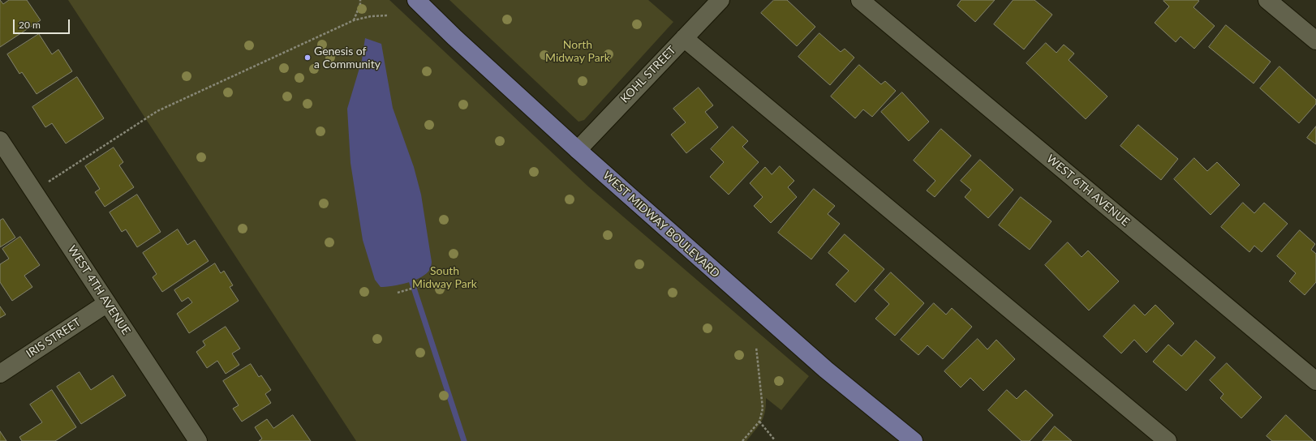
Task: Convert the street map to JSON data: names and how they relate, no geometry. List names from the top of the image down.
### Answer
{
  "streets": {
    "main road": ["WEST MIDWAY BOULEVARD"],
    "street": [
      "KOHL STREET",
      "WEST 6TH AVENUE",
      "WEST 4TH AVENUE",
      "IRIS STREET"
    ]
  },
  "crossings": [
    ["KOHL STREET", "WEST MIDWAY BOULEVARD"],
    ["WEST 4TH AVENUE", "IRIS STREET"]
  ],
  "parks": ["North Midway Park", "South Midway Park"],
  "places": ["Genesis of a Community"],
  "scale_bar": "20 m"
}
